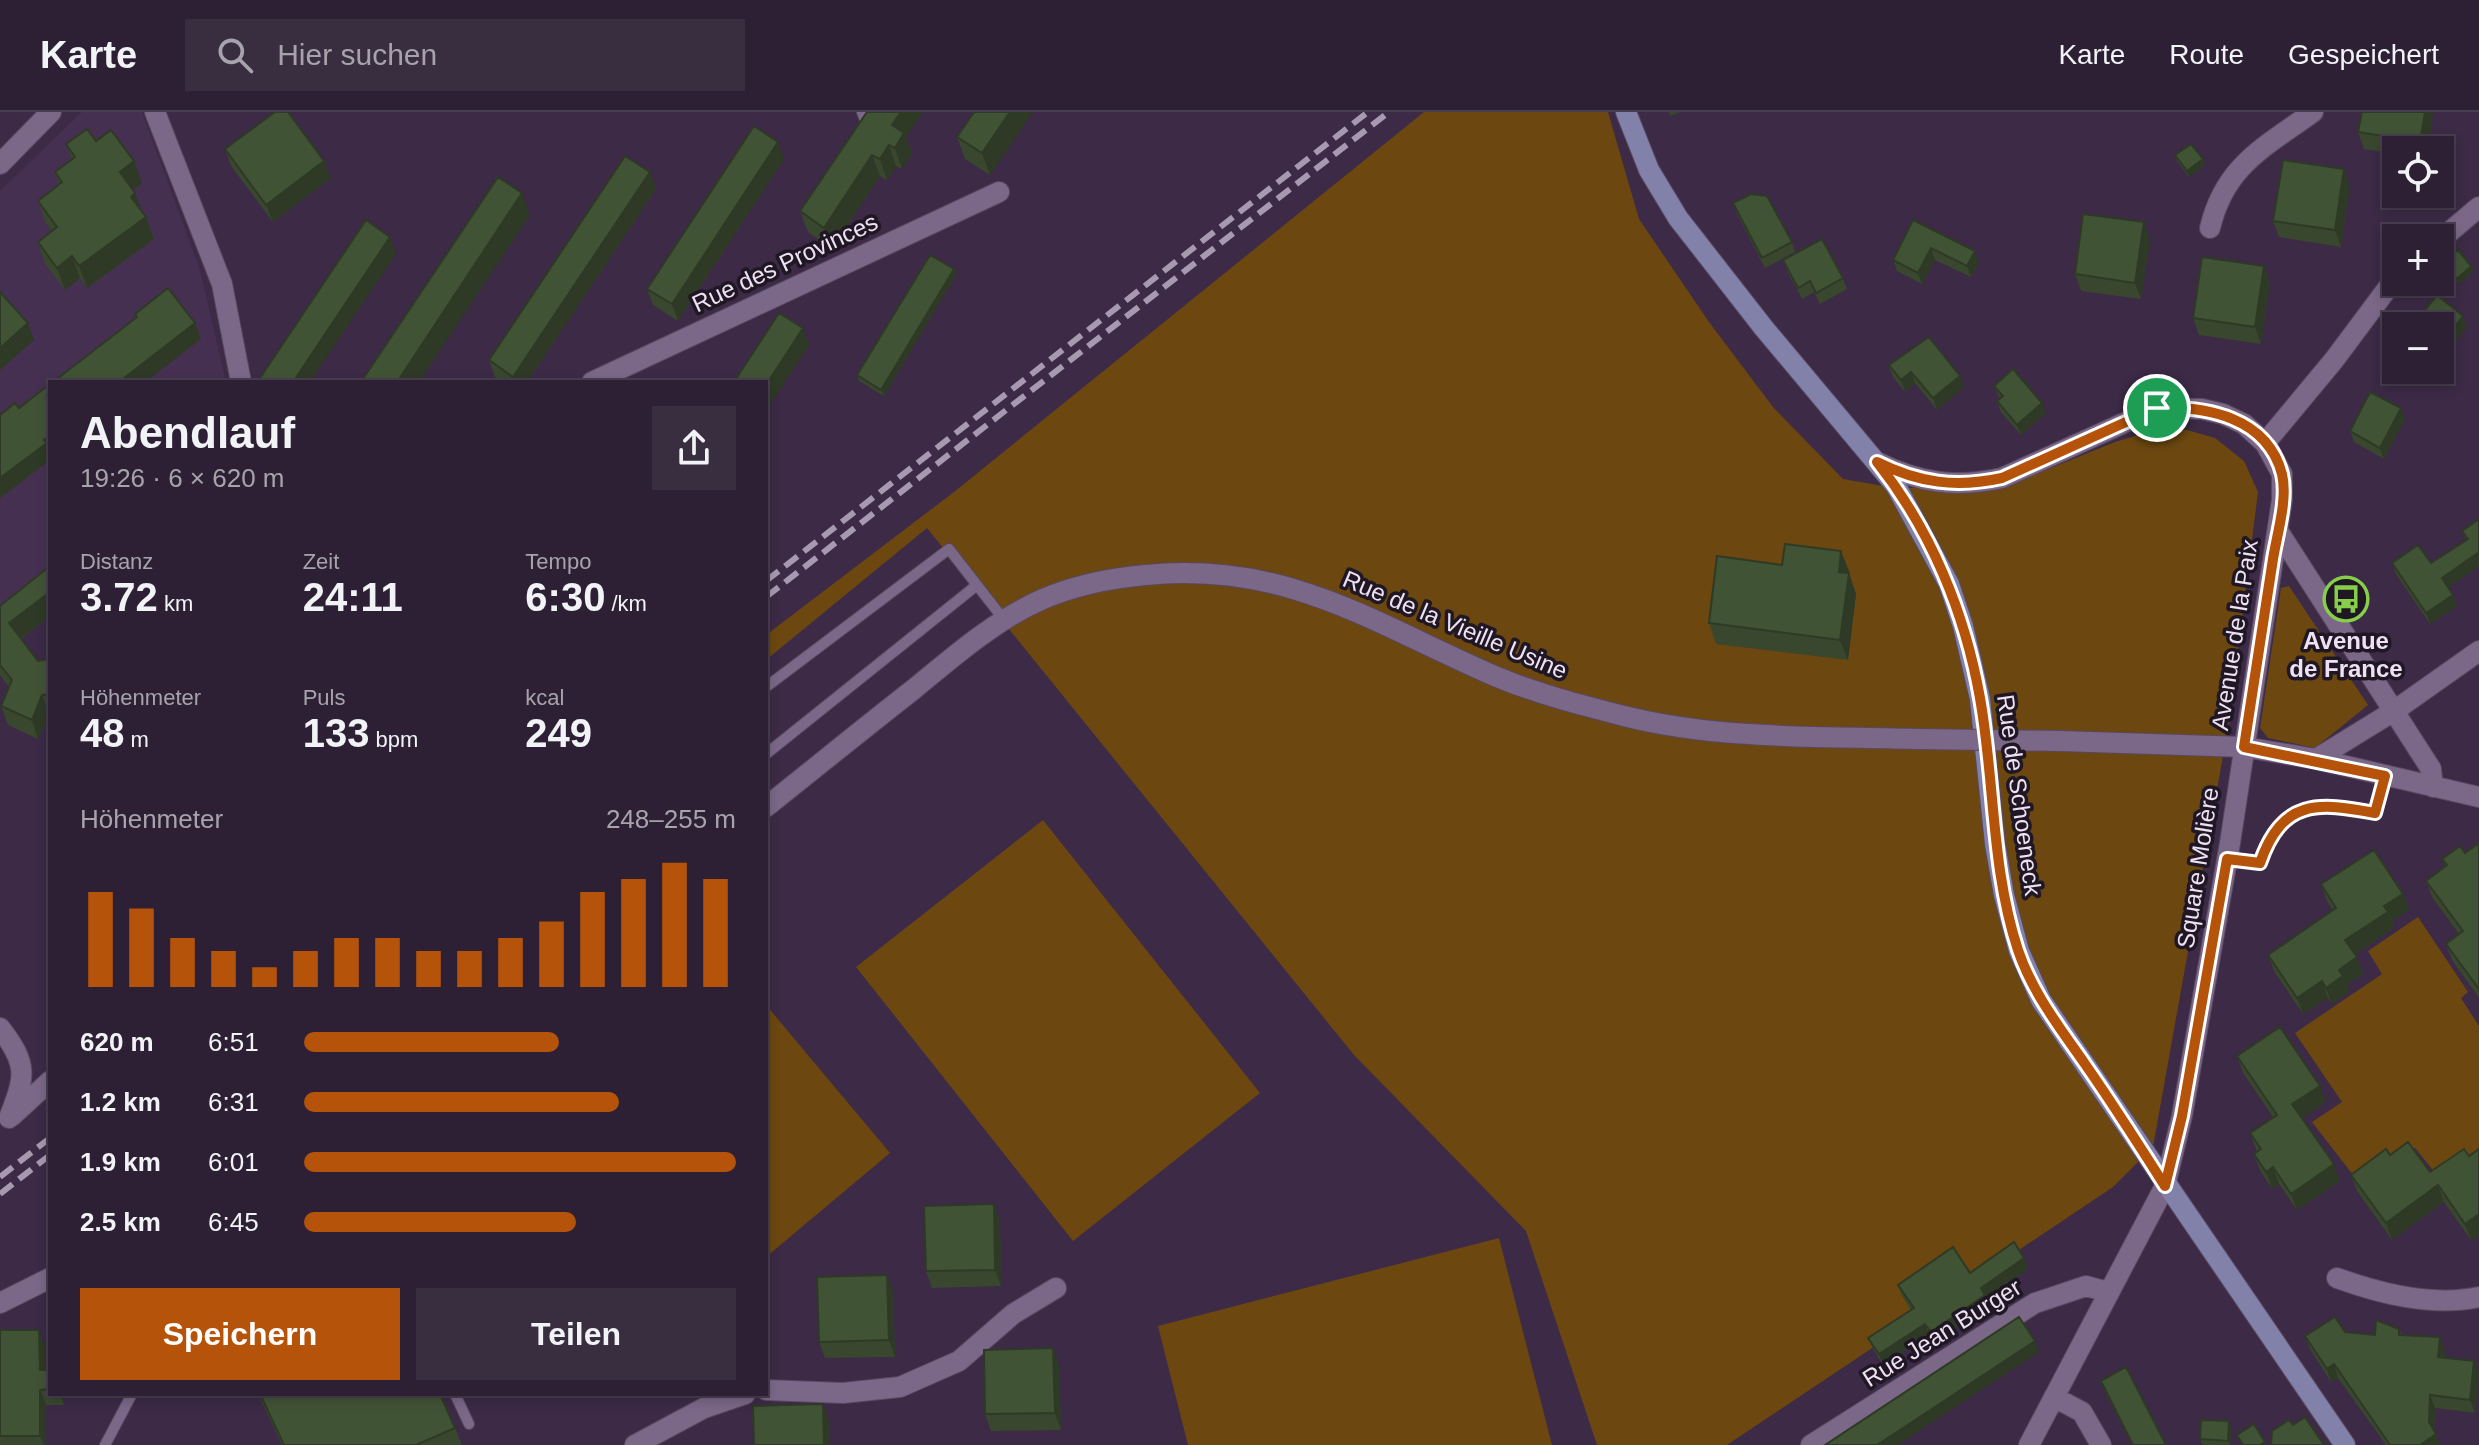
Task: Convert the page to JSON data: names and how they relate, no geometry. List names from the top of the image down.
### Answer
{
  "streets": {
    "main road": ["Rue de Schoeneck"],
    "street": [
      "Rue des Provinces",
      "Rue de la Vieille Usine",
      "Avenue de la Paix",
      "Square Molière",
      "Rue Jean Burger"
    ]
  },
  "crossings": [
    ["Rue de la Vieille Usine", "Avenue de la Paix"],
    ["Rue de la Vieille Usine", "Square Molière"],
    ["Avenue de la Paix", "Rue de Schoeneck"],
    ["Avenue de la Paix", "Square Molière"],
    ["Rue de Schoeneck", "Square Molière"]
  ],
  "places": {
    "bus stop": ["Avenue de France"]
  },
  "page": {
    "header": "Karte",
    "search": "Hier suchen",
    "nav": ["Karte", "Route", "Gespeichert"],
    "map_buttons": ["+", "−"],
    "heading": ["Abendlauf", "19:26 · 6 × 620 m"],
    "stats": [
      ["Distanz", "3.72 km"],
      ["Zeit", "24:11"],
      ["Tempo", "6:30 /km"],
      ["Höhenmeter", "48 m"],
      ["Puls", "133 bpm"],
      ["kcal", "249"]
    ],
    "chart": ["Höhenmeter", "248–255 m"],
    "list": [
      {
        "name": "620 m",
        "note": "6:51"
      },
      {
        "name": "1.2 km",
        "note": "6:31"
      },
      {
        "name": "1.9 km",
        "note": "6:01"
      },
      {
        "name": "2.5 km",
        "note": "6:45"
      }
    ],
    "buttons": ["Speichern", "Teilen"]
  }
}
